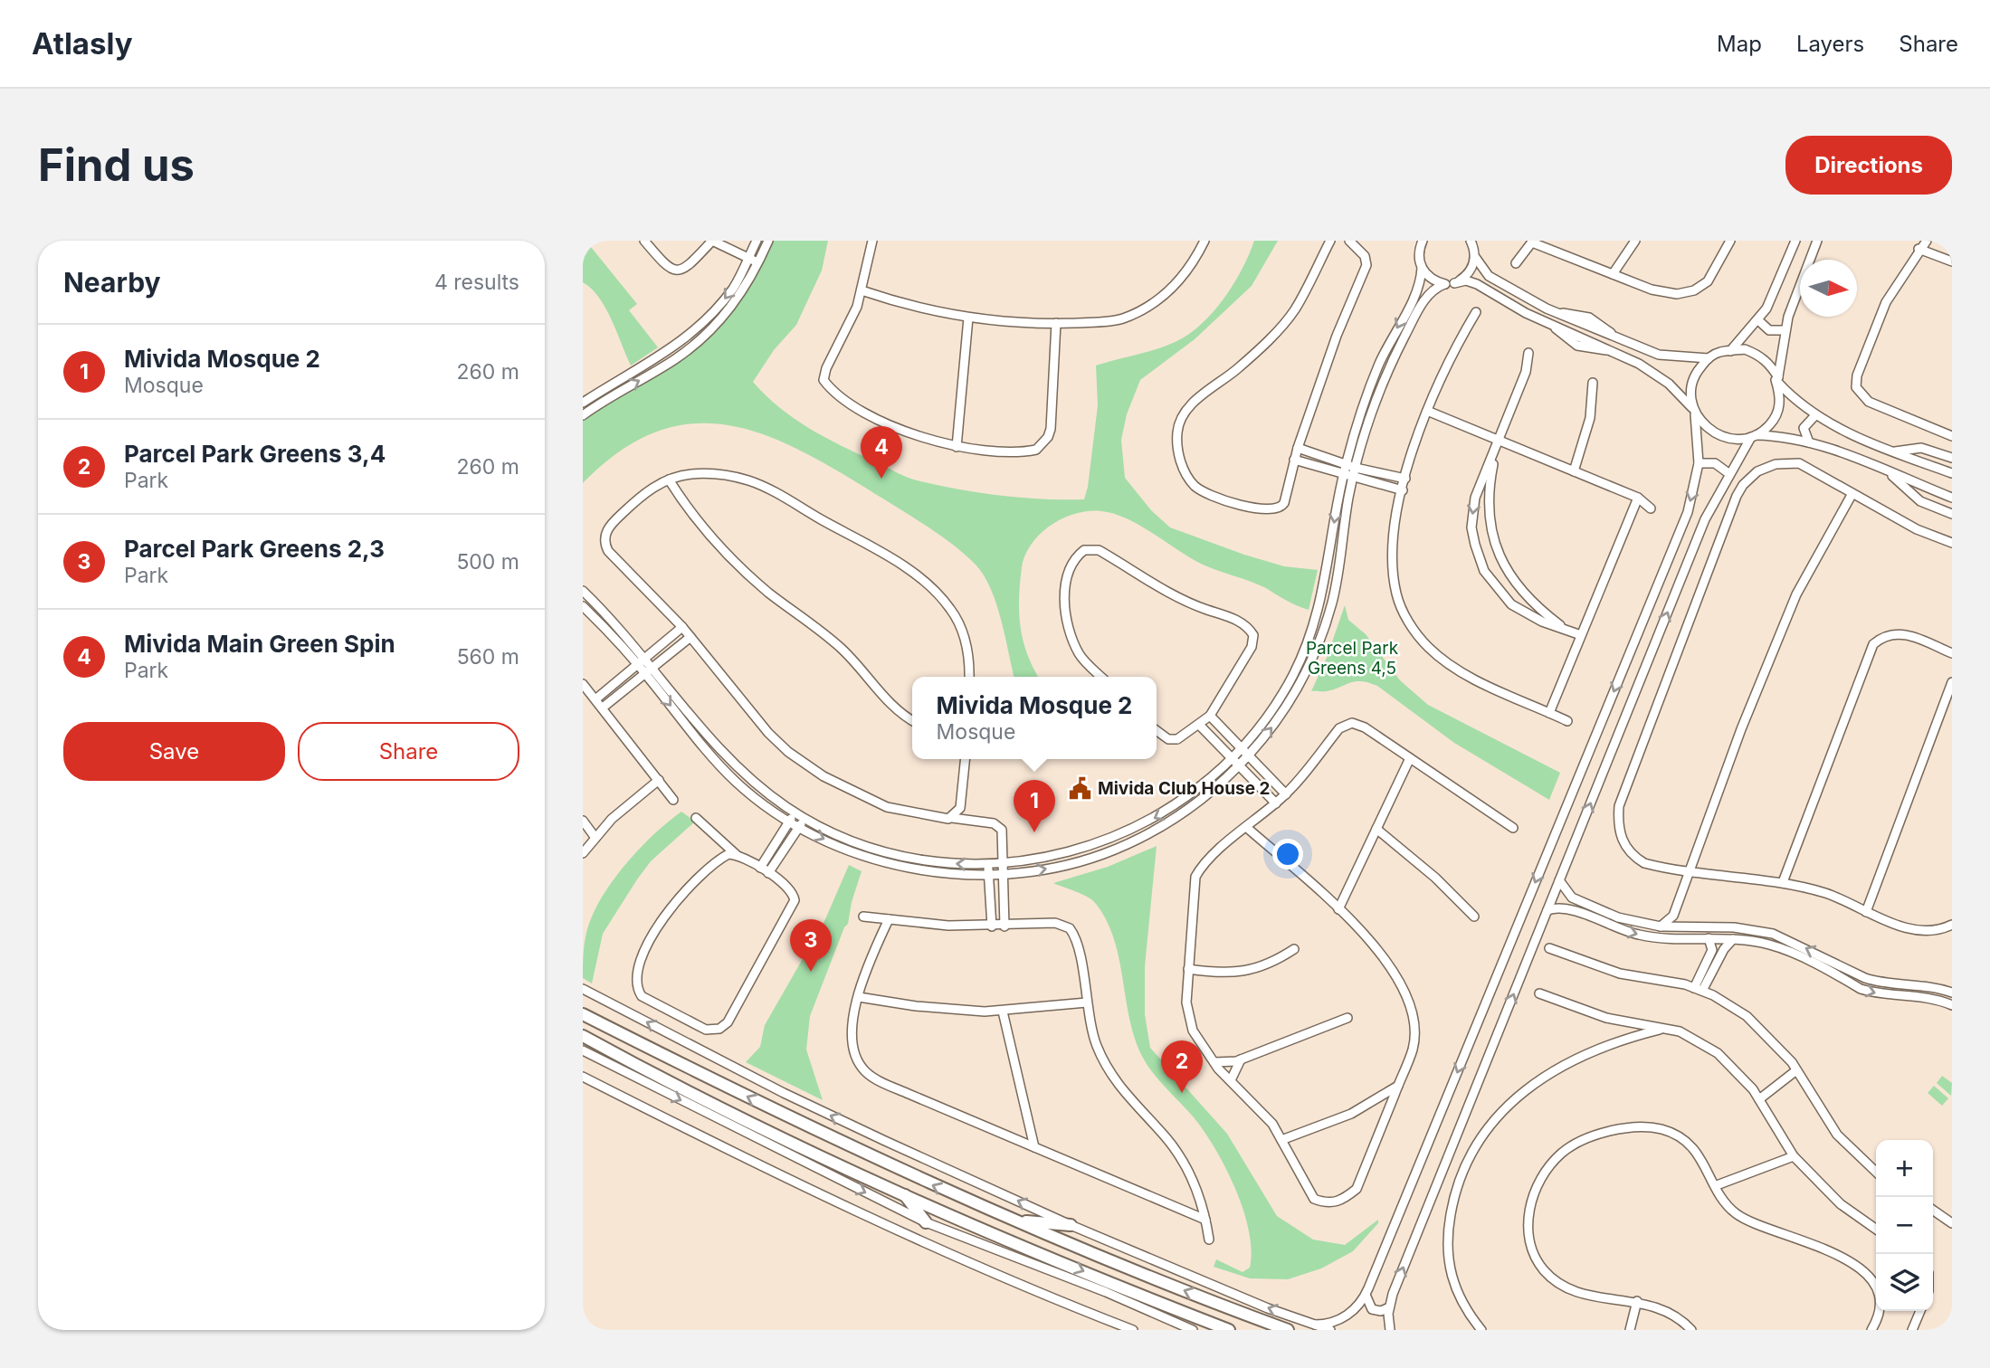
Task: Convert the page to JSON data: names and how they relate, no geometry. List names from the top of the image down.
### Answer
{
  "parks": ["Parcel Park Greens 4,5"],
  "places": {
    "public building": ["Mivida Club House 2"]
  },
  "north": "right",
  "page": {
    "header": "Atlasly",
    "nav": ["Map", "Layers", "Share"],
    "buttons": [
      "Directions",
      ["Save", "Share"]
    ],
    "title": "Find us",
    "heading": ["Nearby", "4 results"],
    "list": [
      {
        "mark": "1",
        "name": "Mivida Mosque 2",
        "note": "Mosque",
        "value": "260 m"
      },
      {
        "mark": "2",
        "name": "Parcel Park Greens 3,4",
        "note": "Park",
        "value": "260 m"
      },
      {
        "mark": "3",
        "name": "Parcel Park Greens 2,3",
        "note": "Park",
        "value": "500 m"
      },
      {
        "mark": "4",
        "name": "Mivida Main Green Spin",
        "note": "Park",
        "value": "560 m"
      }
    ],
    "pins": [
      "4",
      "1",
      "3",
      "2"
    ],
    "popup": ["Mivida Mosque 2", "Mosque"],
    "map_buttons": ["+", "−"]
  }
}
